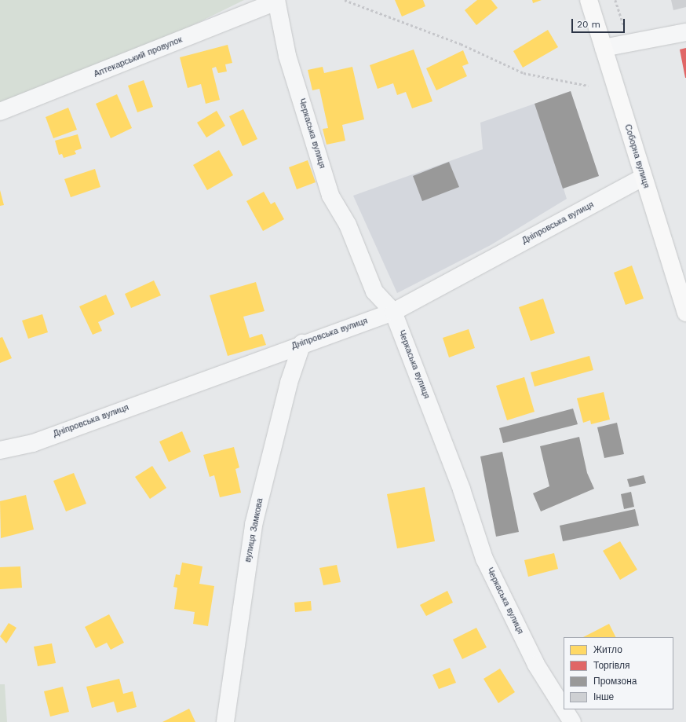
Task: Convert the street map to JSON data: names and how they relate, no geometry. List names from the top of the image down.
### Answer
{
  "streets": {
    "main road": ["Соборна вулиця"],
    "street": [
      "Аптекарський провулок",
      "Черкаська вулиця",
      "Дніпровська вулиця",
      "вулиця Замкова"
    ]
  },
  "crossings": [
    ["Аптекарський провулок", "Черкаська вулиця"],
    ["Черкаська вулиця", "Дніпровська вулиця"],
    ["Соборна вулиця", "Дніпровська вулиця"],
    ["Дніпровська вулиця", "вулиця Замкова"]
  ],
  "legend": [
    "Житло",
    "Торгівля",
    "Промзона",
    "Інше"
  ],
  "scale_bar": "20 m"
}
